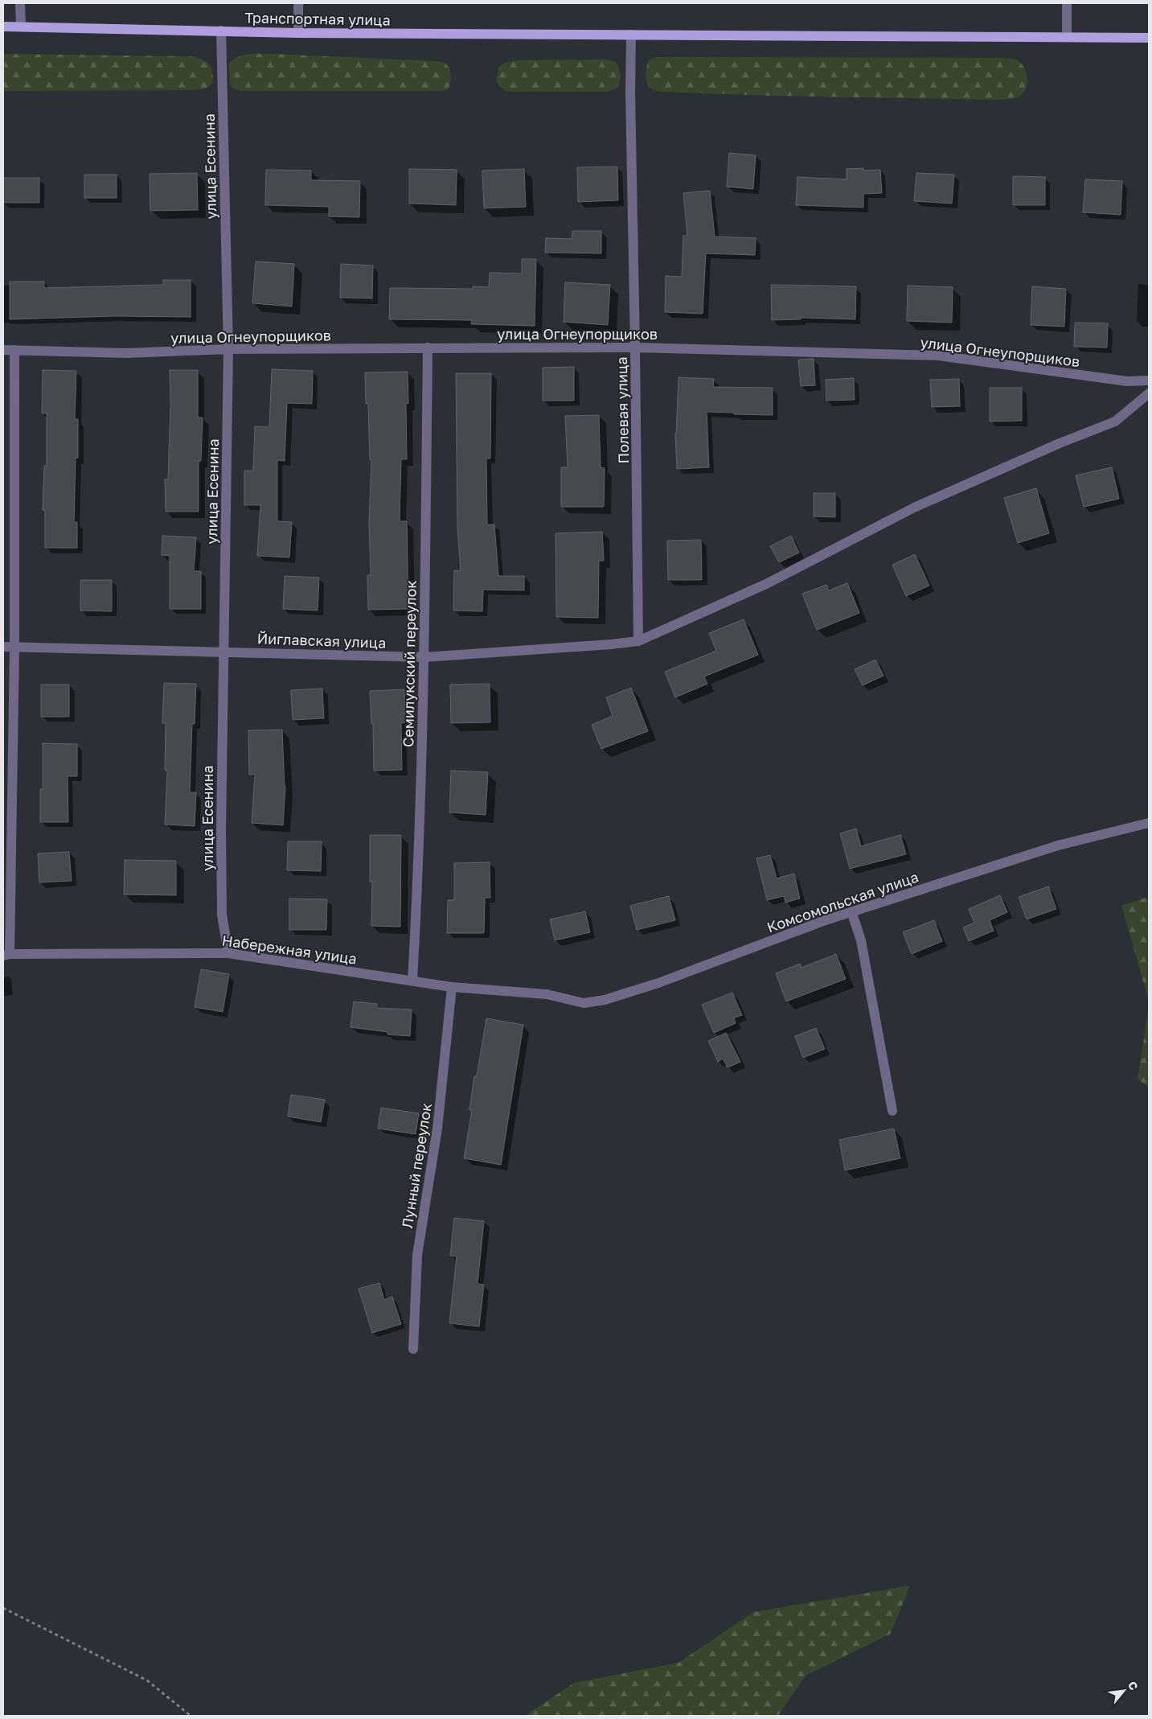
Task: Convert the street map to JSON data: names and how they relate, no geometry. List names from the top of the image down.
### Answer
{
  "streets": {
    "main road": ["Транспортная улица"],
    "street": [
      "улица Есенина",
      "улица Огнеупорщиков",
      "Полевая улица",
      "Йиглавская улица",
      "Семилукский переулок",
      "Комсомольская улица",
      "Набережная улица",
      "Лунный переулок"
    ]
  },
  "crossings": [
    ["Транспортная улица", "улица Есенина"],
    ["Транспортная улица", "Полевая улица"],
    ["улица Есенина", "улица Огнеупорщиков"],
    ["улица Есенина", "Йиглавская улица"],
    ["улица Есенина", "Набережная улица"],
    ["улица Огнеупорщиков", "Полевая улица"],
    ["улица Огнеупорщиков", "Семилукский переулок"],
    ["Полевая улица", "Йиглавская улица"],
    ["Йиглавская улица", "Семилукский переулок"],
    ["Семилукский переулок", "Набережная улица"],
    ["Комсомольская улица", "Набережная улица"],
    ["Набережная улица", "Лунный переулок"]
  ],
  "north": "top right"
}
